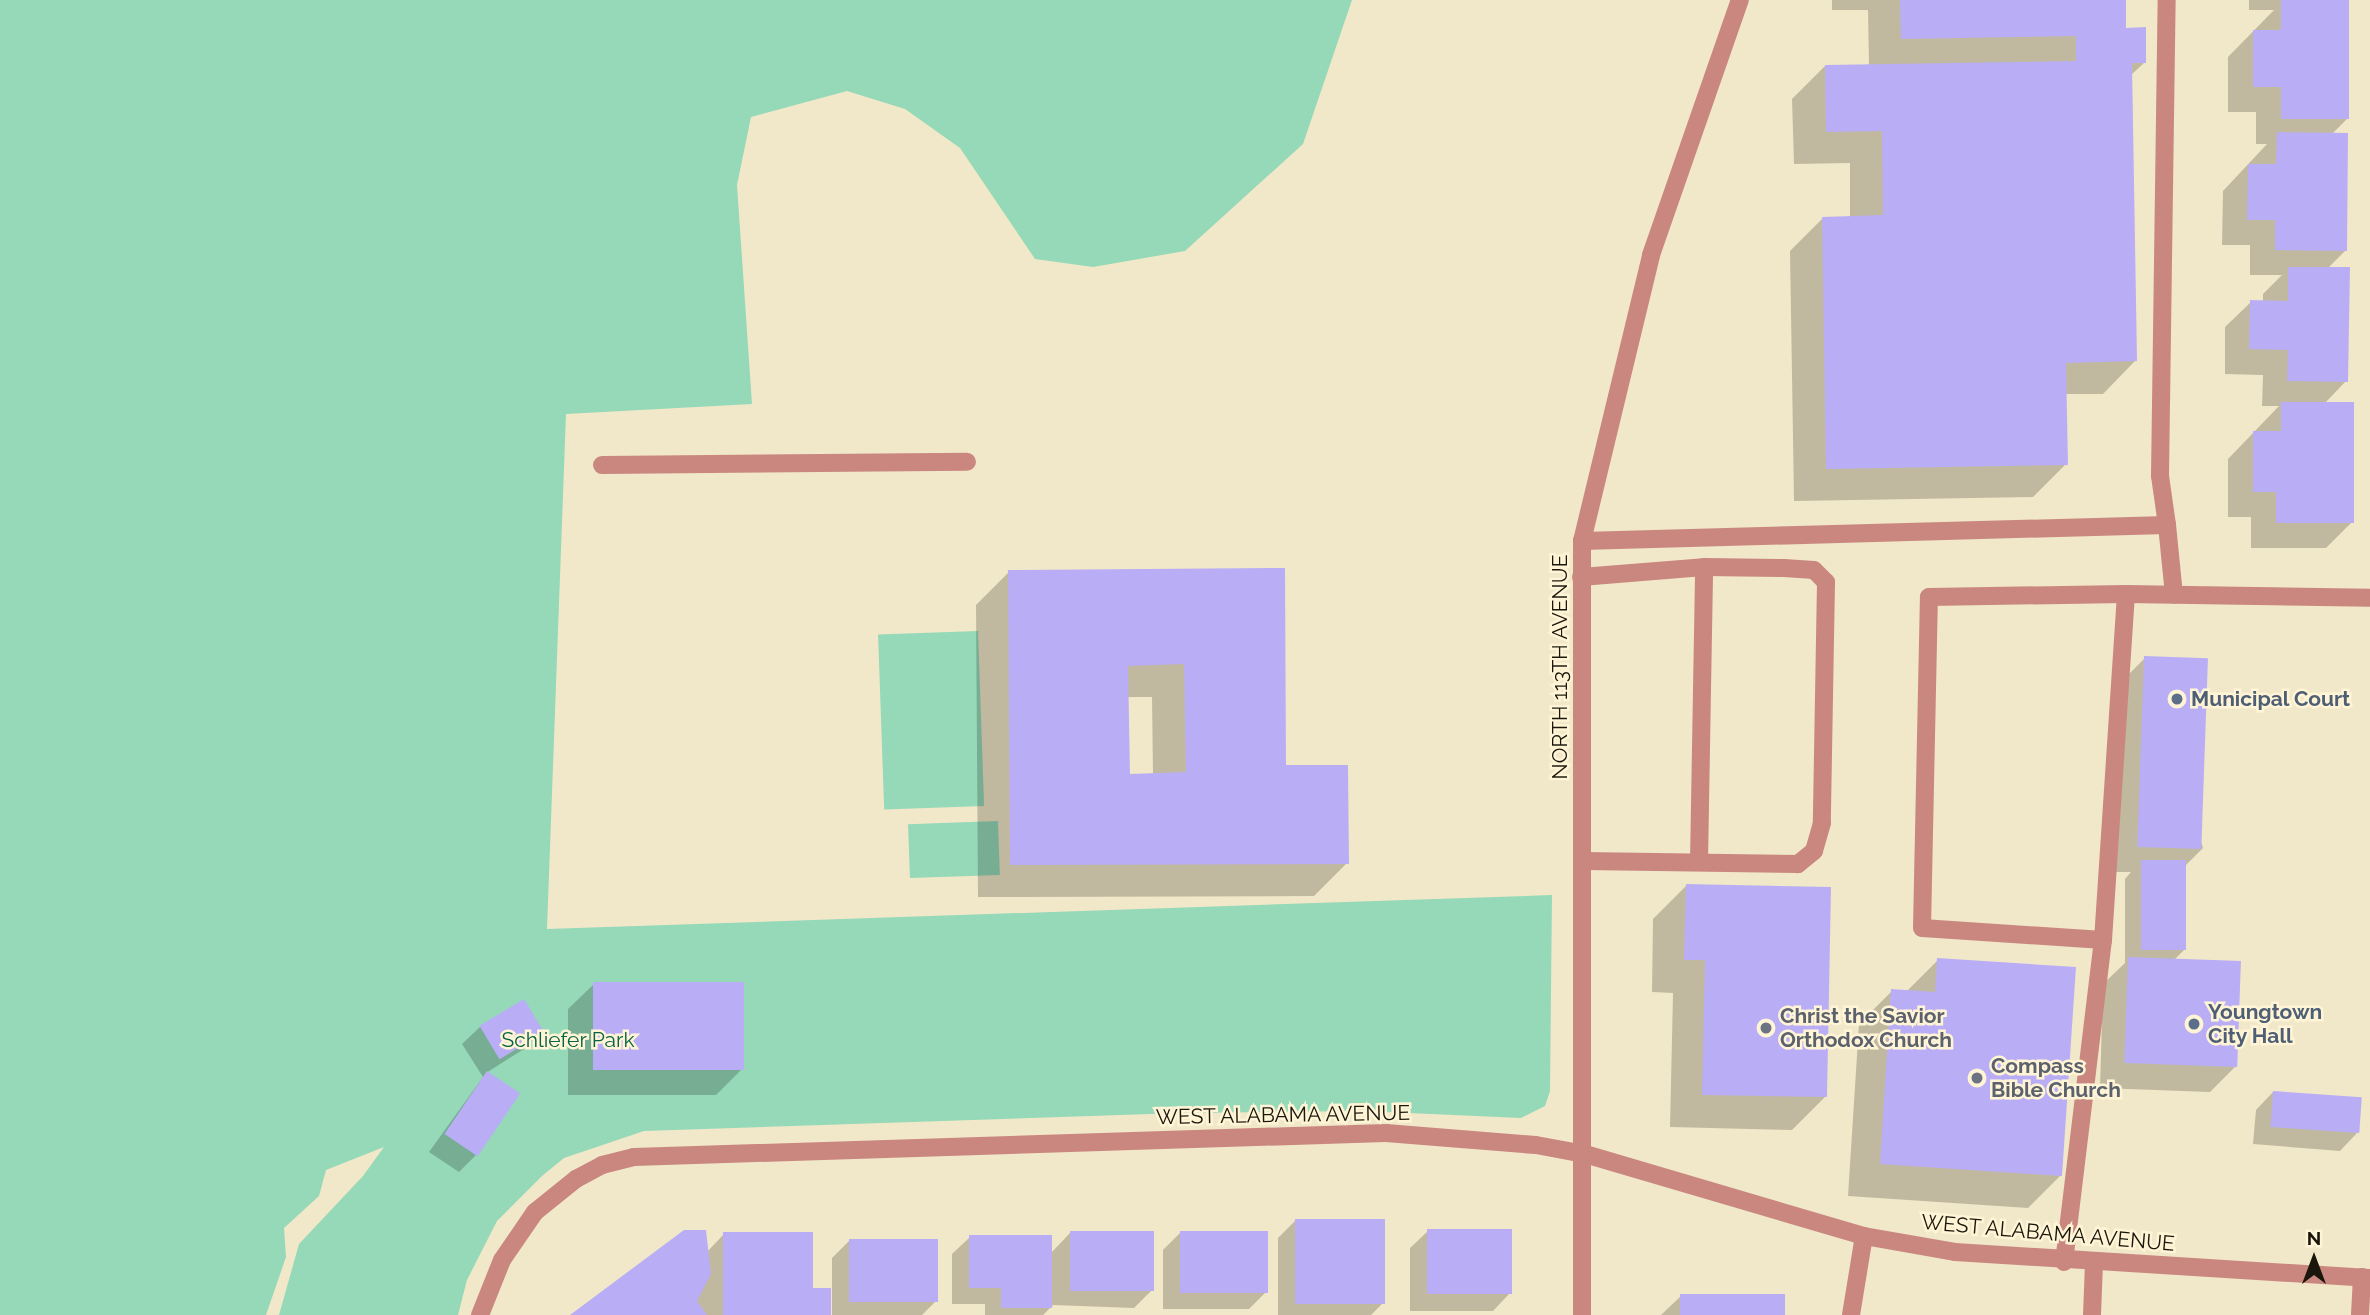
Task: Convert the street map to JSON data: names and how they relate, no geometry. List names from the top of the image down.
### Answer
{
  "streets": {
    "street": ["NORTH 113TH AVENUE", "WEST ALABAMA AVENUE"]
  },
  "crossings": [
    ["NORTH 113TH AVENUE", "WEST ALABAMA AVENUE"]
  ],
  "parks": ["Schliefer Park"],
  "places": [
    "Municipal Court",
    "Youngtown City Hall",
    "Christ the Savior Orthodox Church",
    "Compass Bible Church"
  ],
  "north": "top"
}
